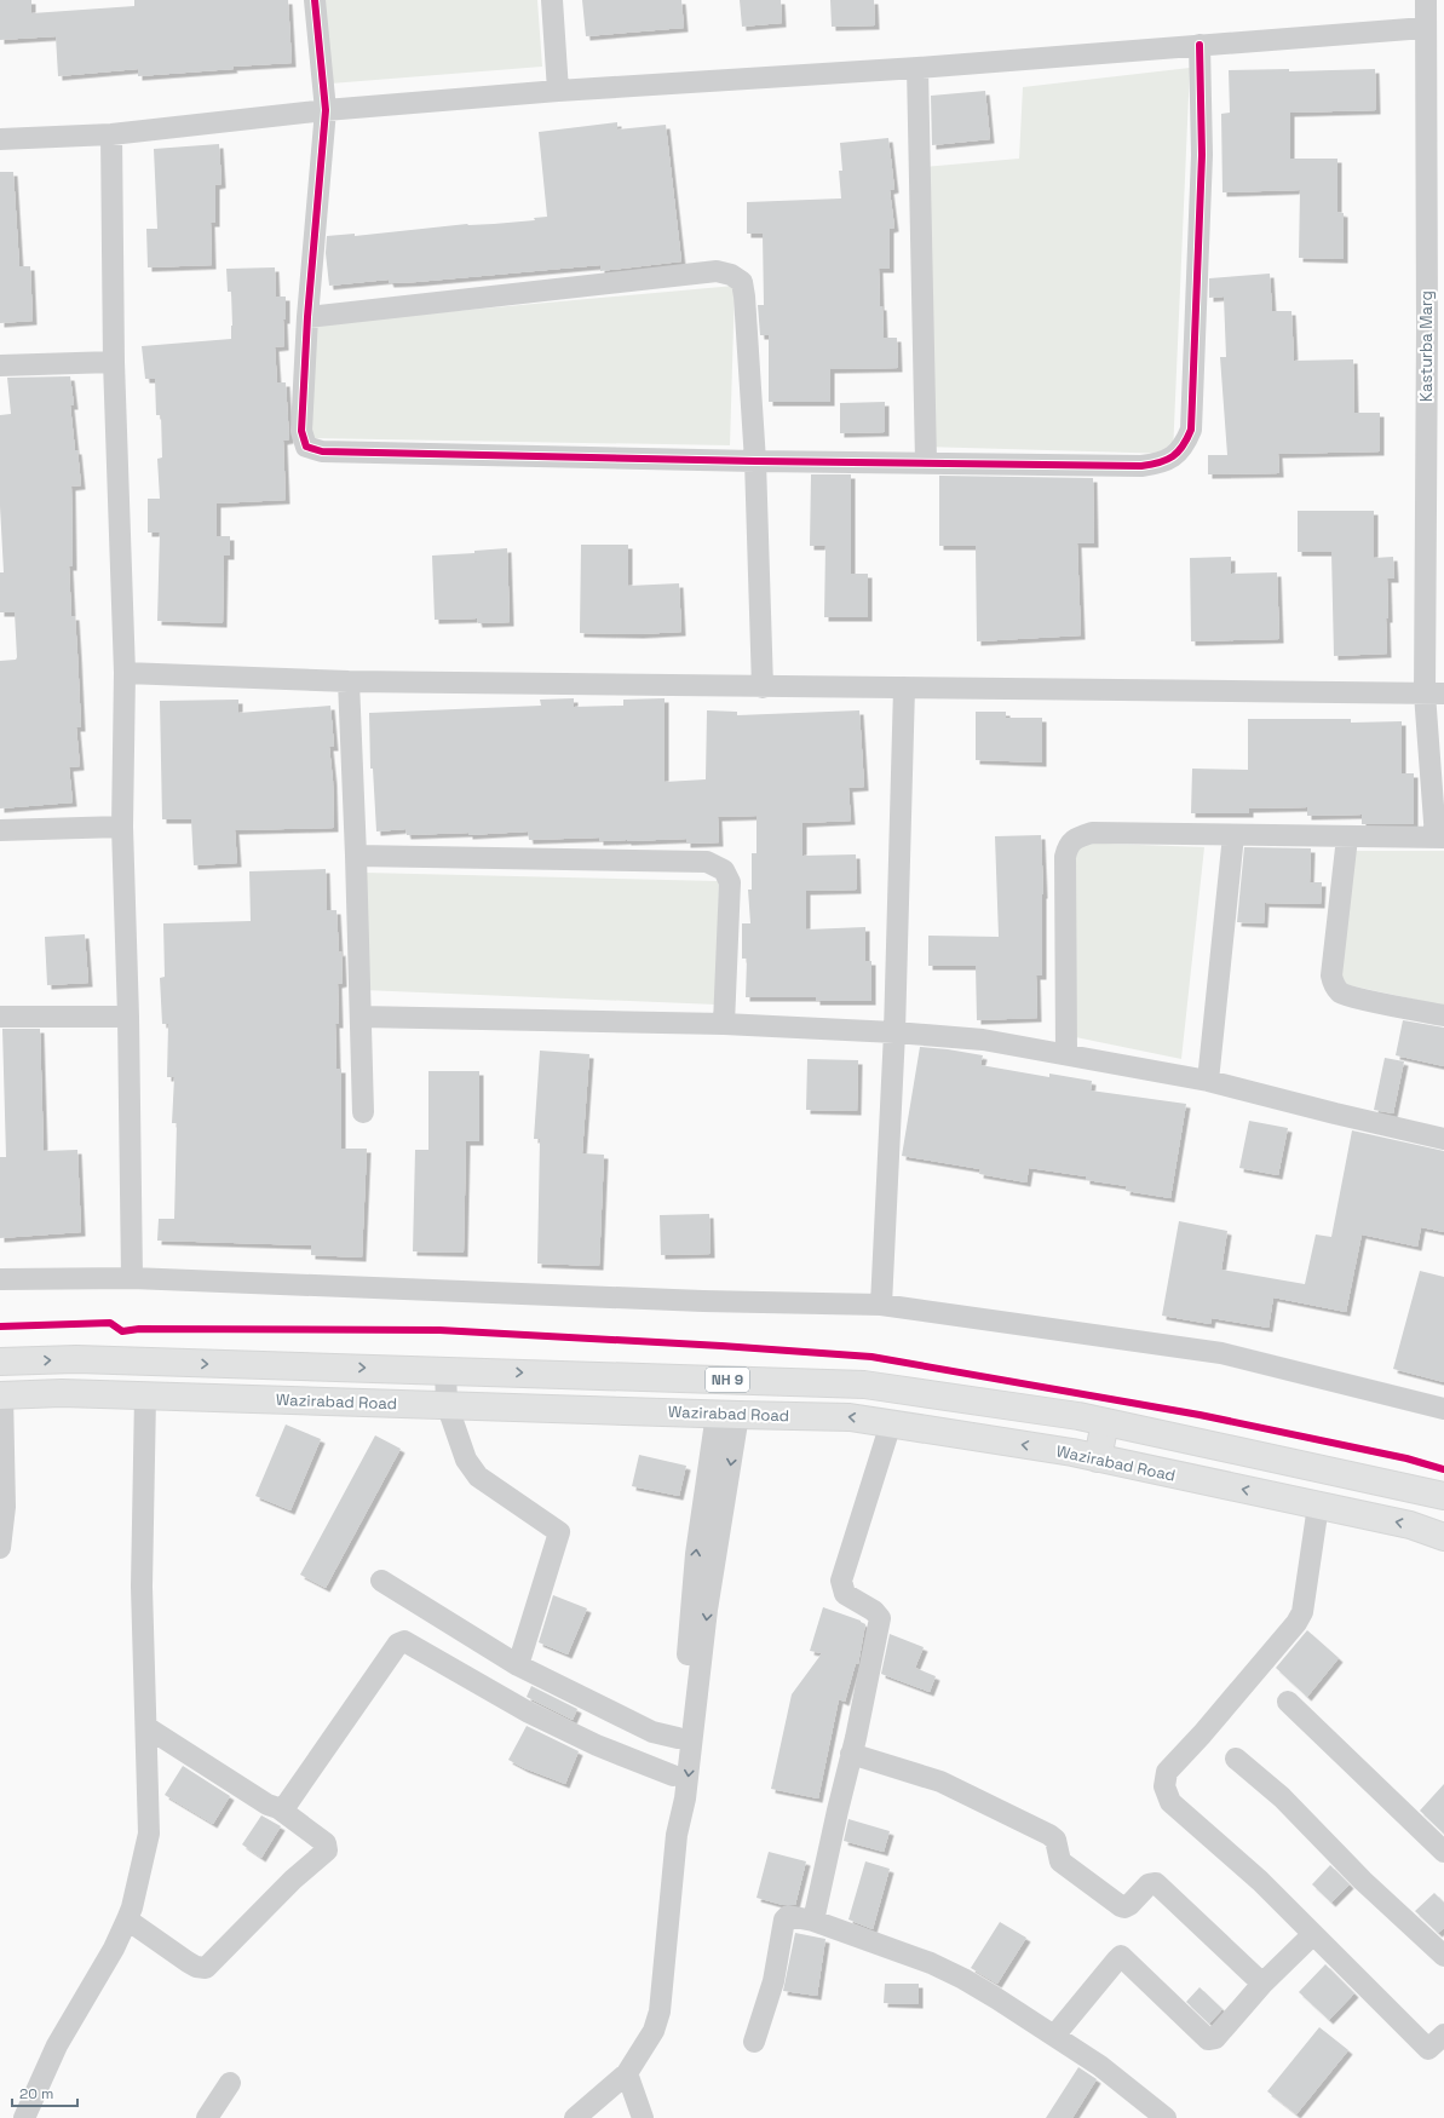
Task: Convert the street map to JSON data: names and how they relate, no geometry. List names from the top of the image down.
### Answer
{
  "streets": {
    "main road": ["NH 9", "Wazirabad Road"],
    "street": ["Kasturba Marg"]
  },
  "scale_bar": "20 m"
}
